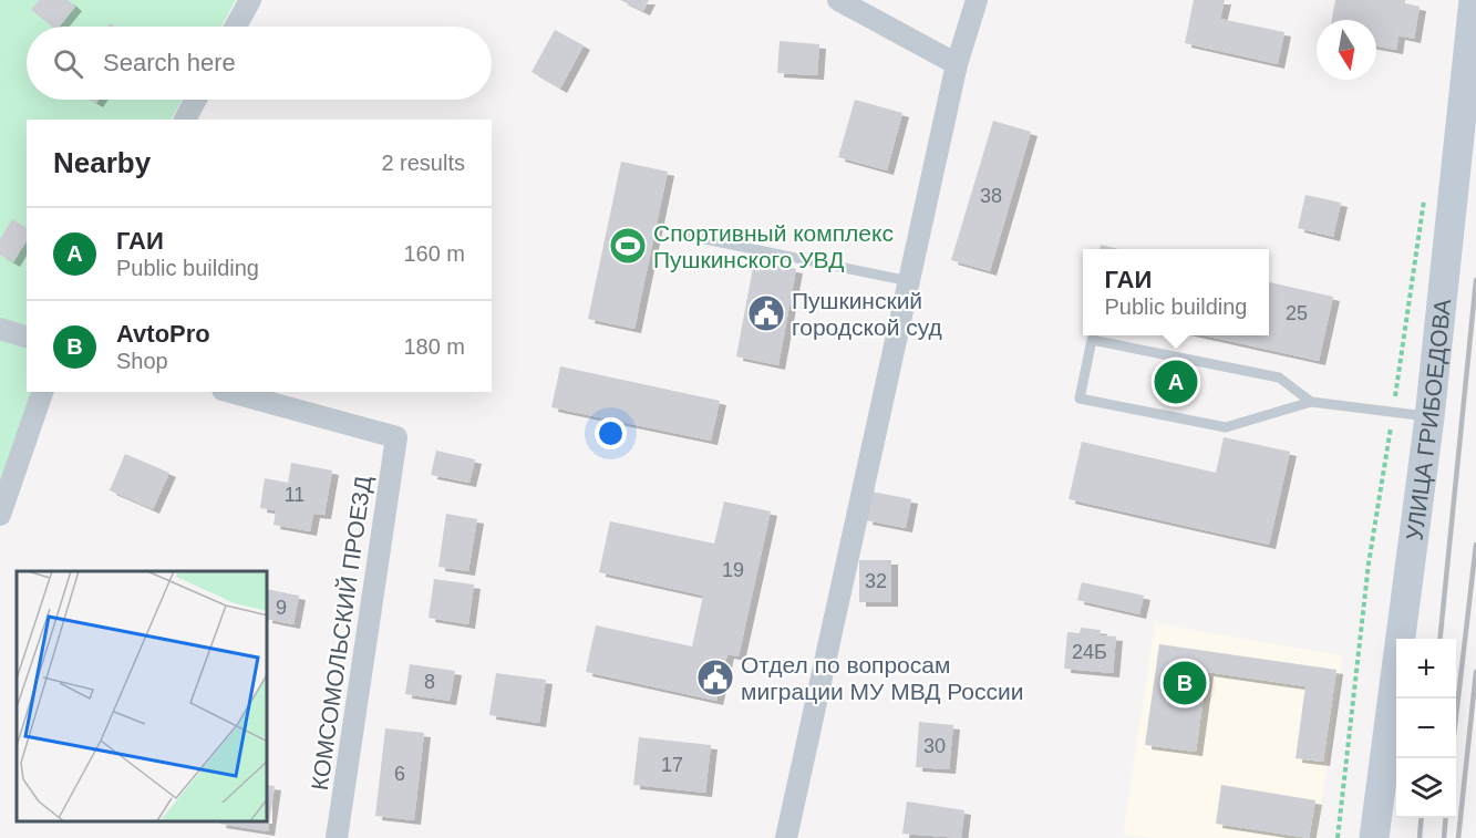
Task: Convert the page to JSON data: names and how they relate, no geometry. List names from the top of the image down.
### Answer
{
  "streets": {
    "street": ["УЛИЦА ГРИБОЕДОВА", "КОМСОМОЛЬСКИЙ ПРОЕЗД"]
  },
  "places": {
    "sports": ["Спортивный комплекс Пушкинского УВД"],
    "public building": ["Пушкинский городской суд", "Отдел по вопросам миграции МУ МВД России"]
  },
  "house_numbers": [
    "38",
    "25",
    "11",
    "19",
    "32",
    "9",
    "24Б",
    "8",
    "30",
    "17",
    "6"
  ],
  "north": "bottom",
  "page": {
    "search": "Search here",
    "heading": ["Nearby", "2 results"],
    "list": [
      {
        "mark": "A",
        "name": "ГАИ",
        "note": "Public building",
        "value": "160 m"
      },
      {
        "mark": "B",
        "name": "AvtoPro",
        "note": "Shop",
        "value": "180 m"
      }
    ],
    "popup": ["ГАИ", "Public building"],
    "pins": ["A", "B"],
    "map_buttons": ["+", "−"]
  }
}
